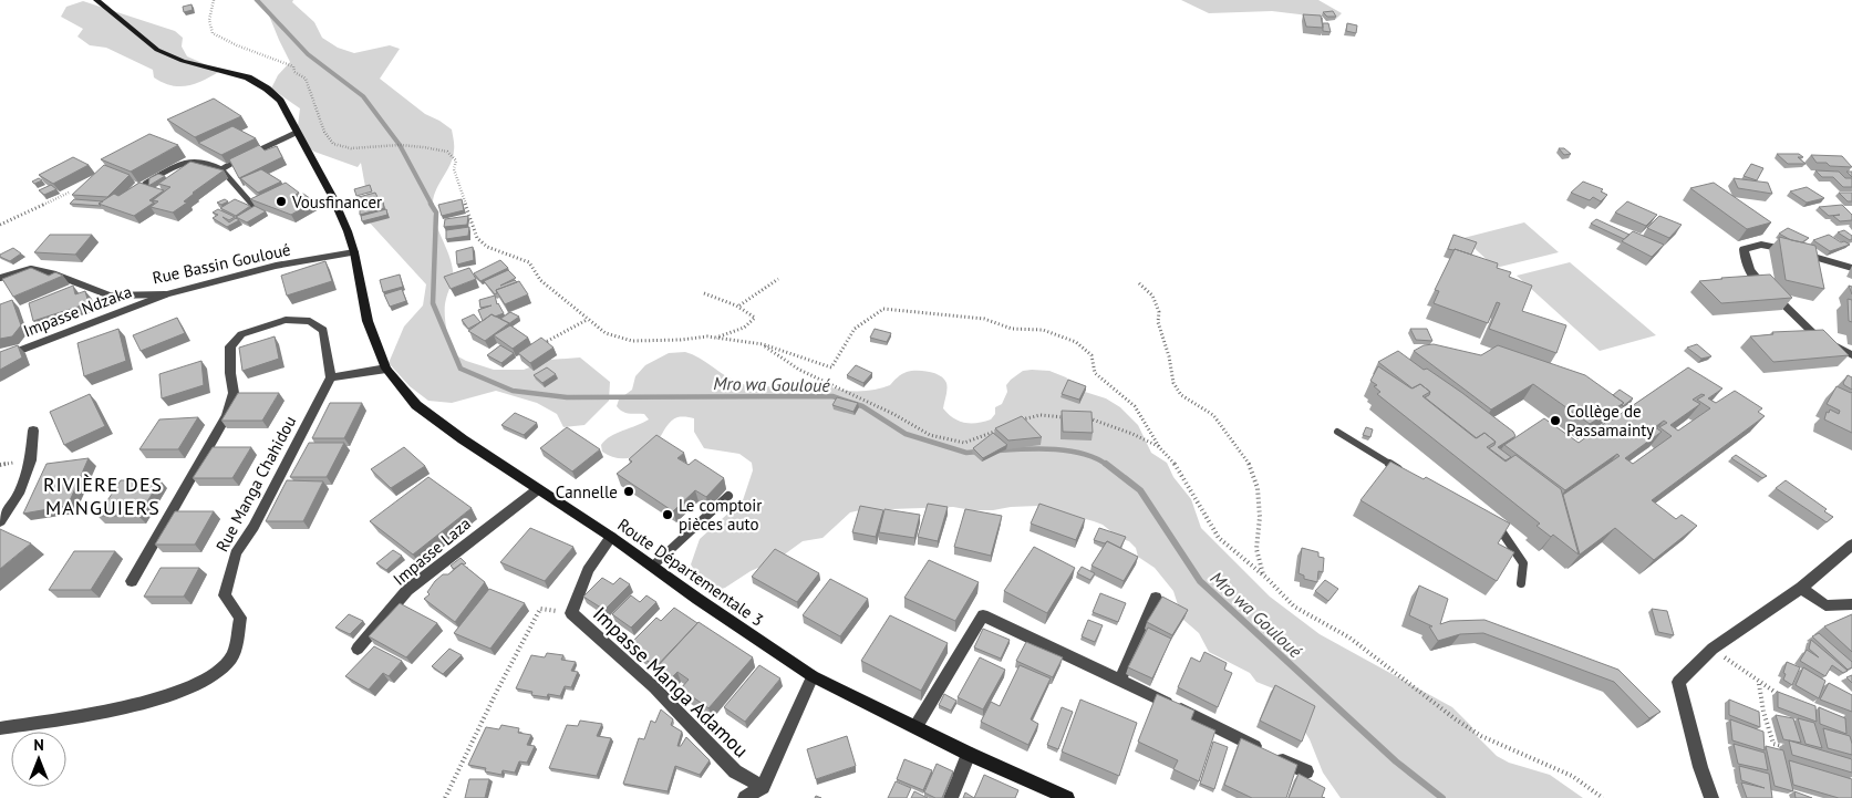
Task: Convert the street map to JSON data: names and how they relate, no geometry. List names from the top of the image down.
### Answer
{
  "streets": {
    "main road": ["Route Départementale 3"],
    "street": [
      "Rue Bassin Gouloué",
      "Impasse Ndzaka",
      "Rue Manga Chahidou",
      "Impasse Laza",
      "Impasse Manga Adamou"
    ]
  },
  "crossings": [
    ["Rue Bassin Gouloué", "Impasse Ndzaka"],
    ["Rue Bassin Gouloué", "Route Départementale 3"],
    ["Impasse Laza", "Route Départementale 3"],
    ["Route Départementale 3", "Impasse Manga Adamou"]
  ],
  "districts": ["RIVIÈRE DES MANGUIERS"],
  "water": ["Mro wa Gouloué"],
  "places": [
    "Vousfinancer",
    "Collège de Passamainty",
    "Cannelle",
    "Le comptoir pièces auto"
  ],
  "north": "top"
}
